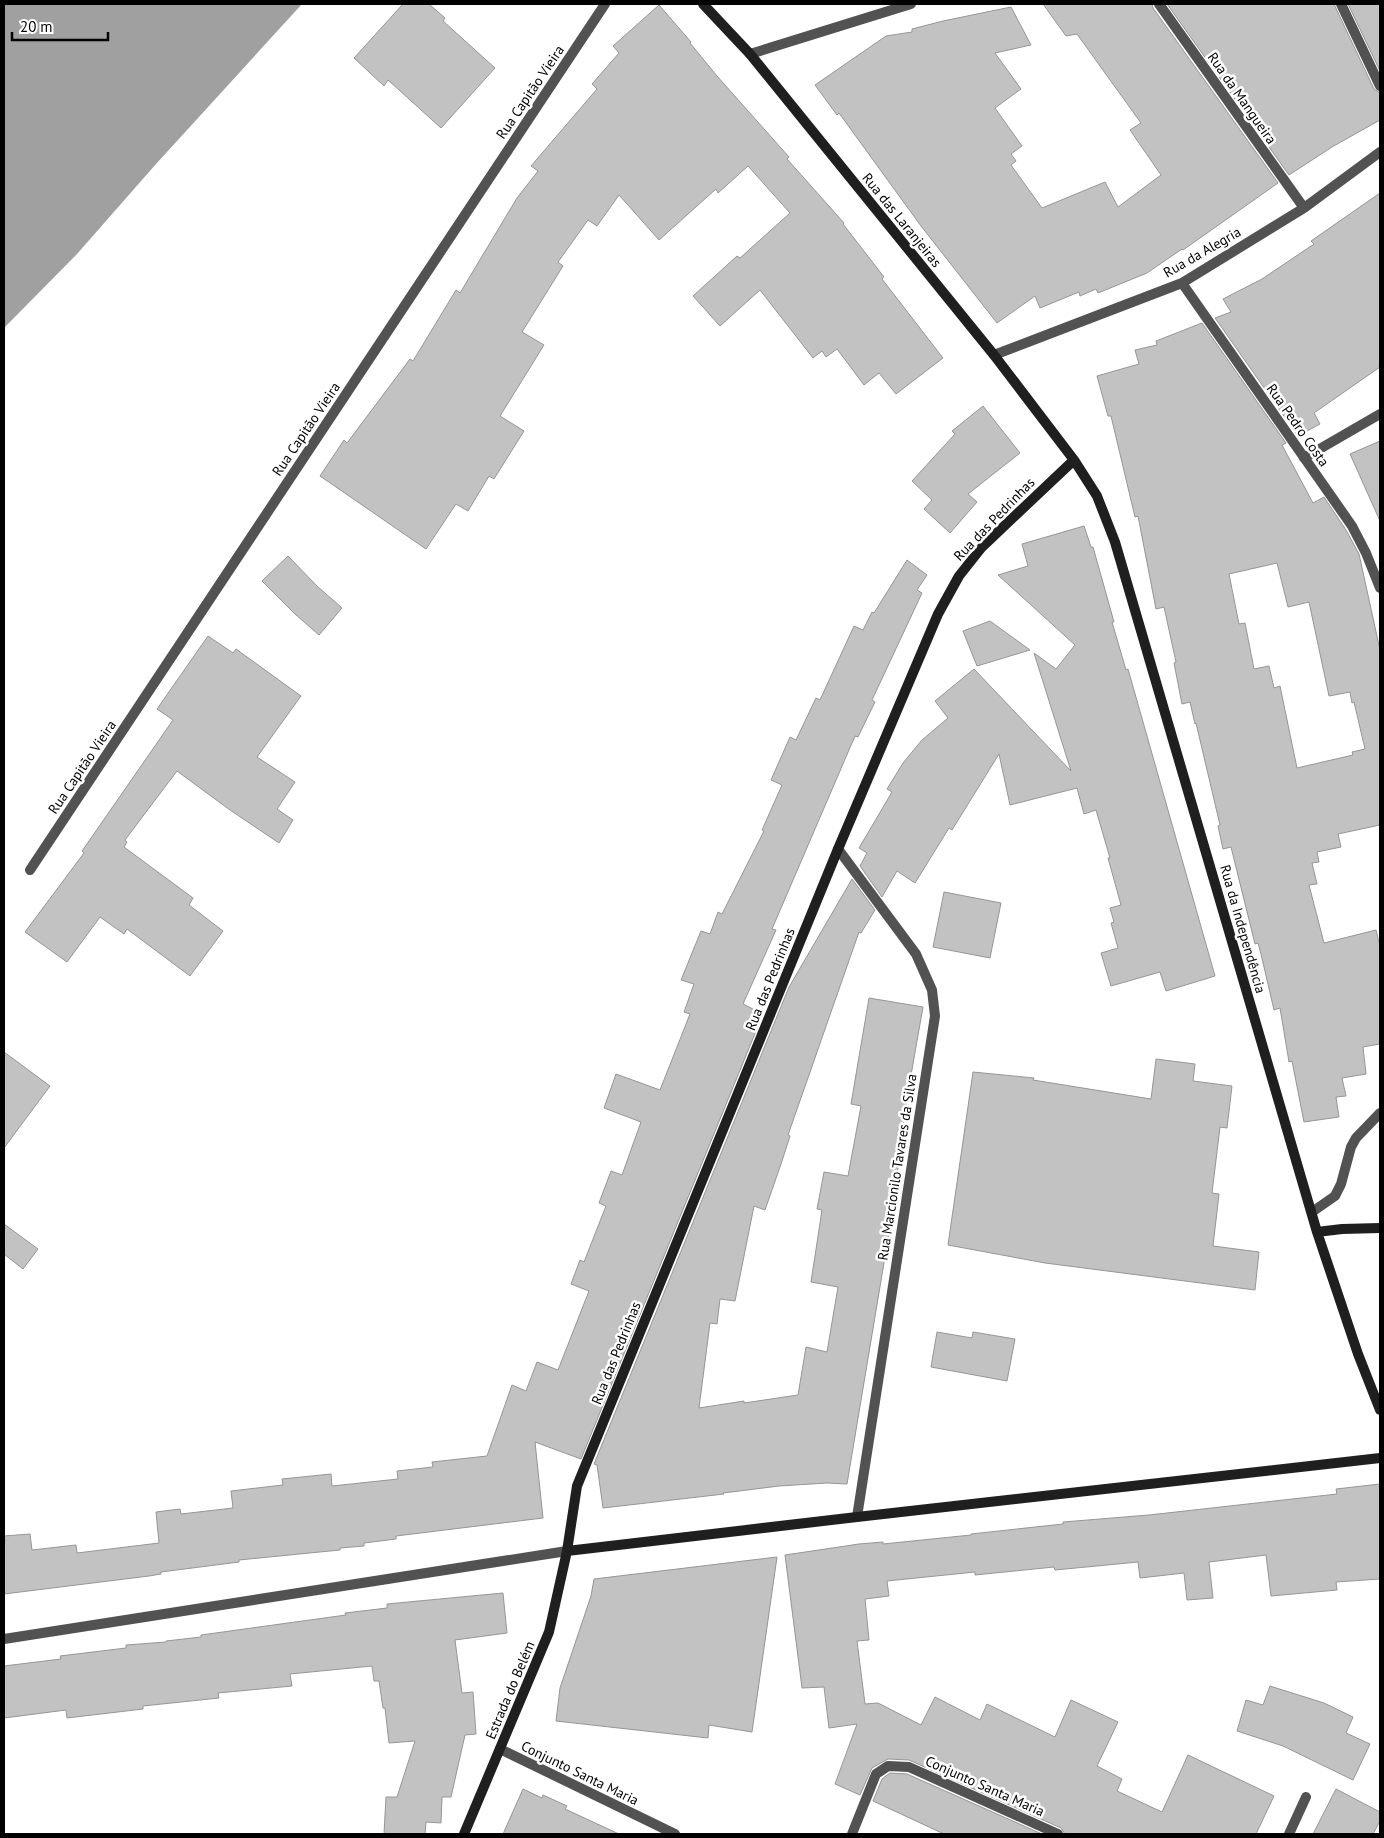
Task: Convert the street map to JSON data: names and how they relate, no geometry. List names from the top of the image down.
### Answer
{
  "streets": {
    "street": [
      "Rua Capitão Vieira",
      "Rua da Mangueira",
      "Rua das Laranjeiras",
      "Rua da Alegria",
      "Rua Pedro Costa",
      "Rua das Pedrinhas",
      "Rua da Independência",
      "Rua Marcionilo Tavares da Silva",
      "Estrada do Belém",
      "Conjunto Santa Maria"
    ]
  },
  "crossings": [
    ["Rua da Mangueira", "Rua da Alegria"],
    ["Rua das Laranjeiras", "Rua da Alegria"],
    ["Rua das Laranjeiras", "Rua das Pedrinhas"],
    ["Rua das Laranjeiras", "Rua da Independência"],
    ["Rua da Alegria", "Rua Pedro Costa"],
    ["Rua das Pedrinhas", "Rua da Independência"],
    ["Rua das Pedrinhas", "Rua Marcionilo Tavares da Silva"],
    ["Rua das Pedrinhas", "Estrada do Belém"],
    ["Estrada do Belém", "Conjunto Santa Maria"]
  ],
  "scale_bar": "20 m"
}
